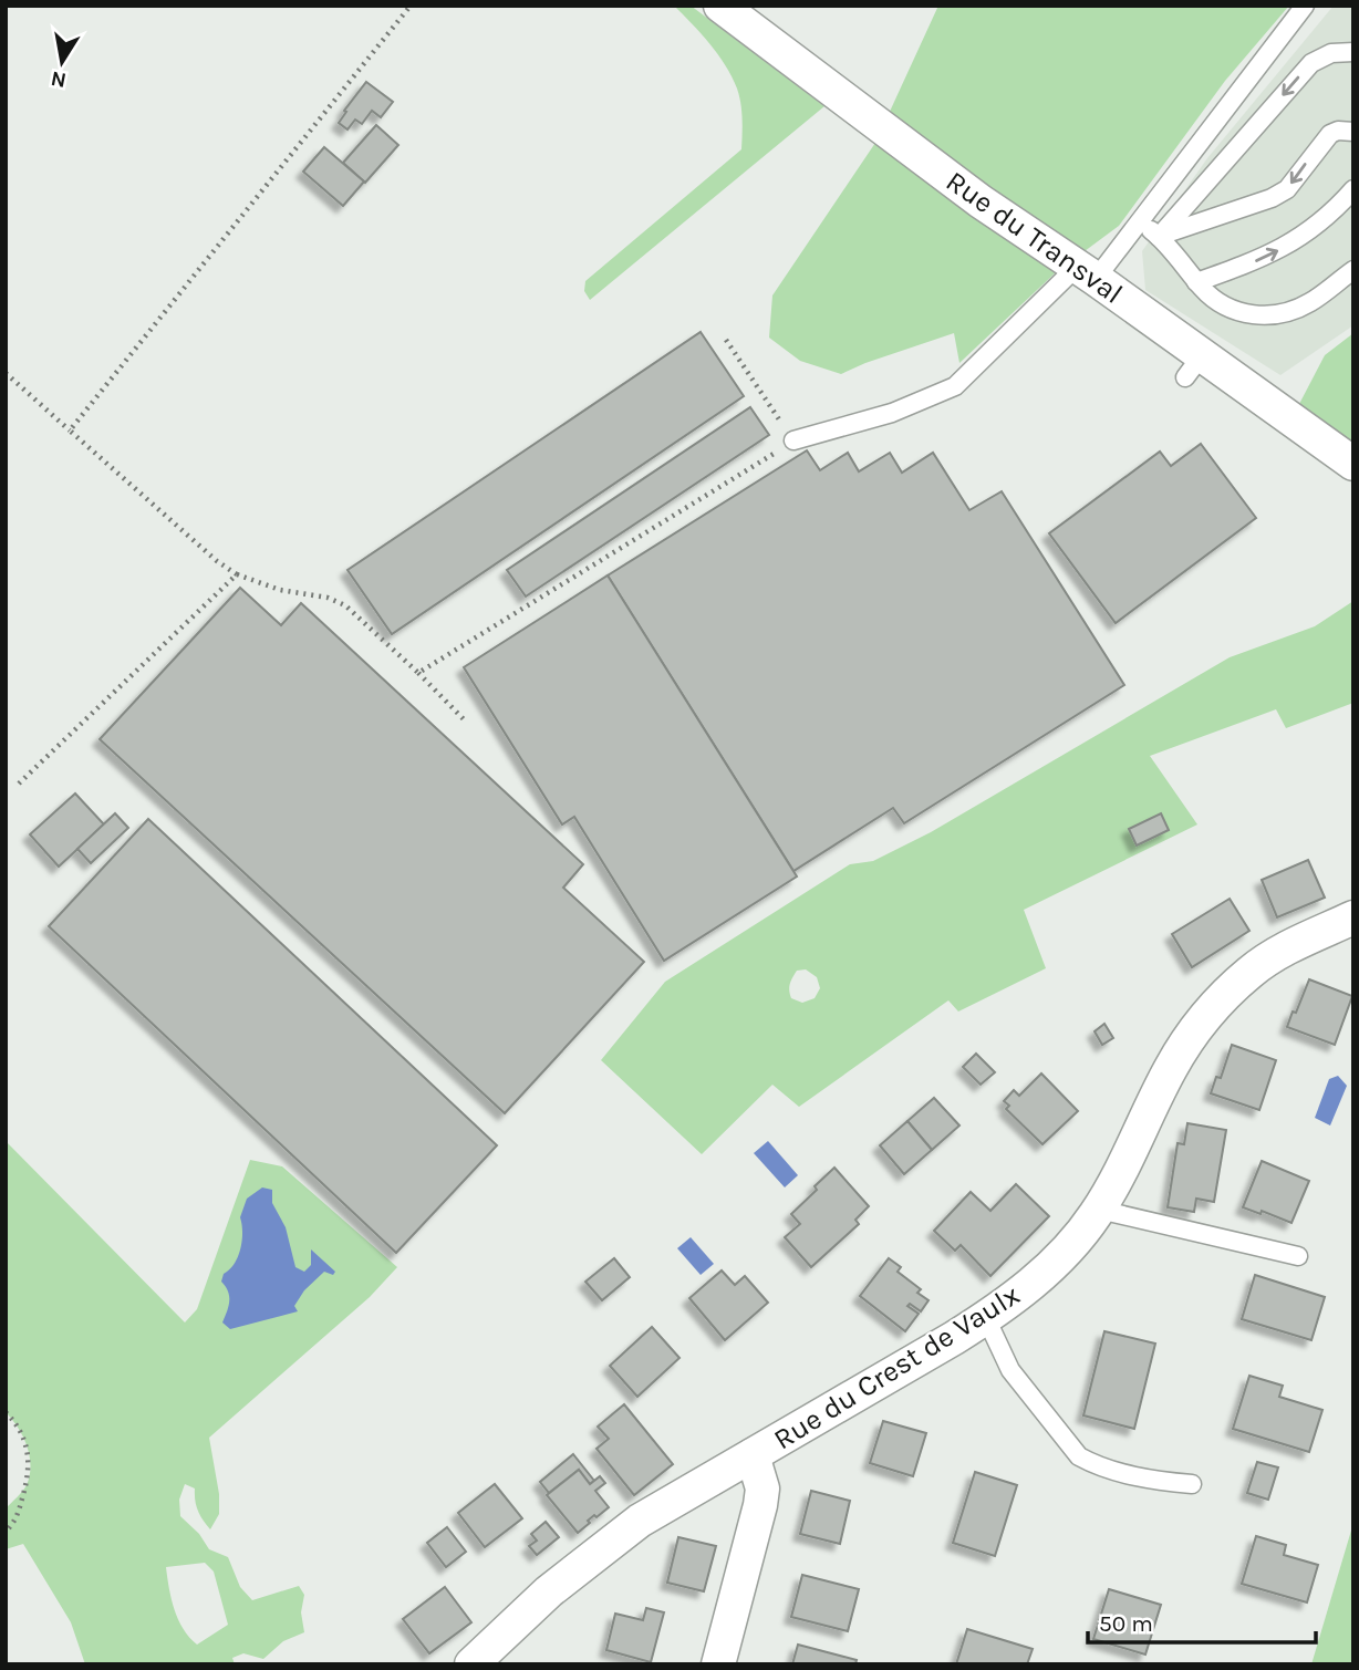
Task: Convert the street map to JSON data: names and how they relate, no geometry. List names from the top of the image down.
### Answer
{
  "streets": {
    "street": ["Rue du Transval", "Rue du Crest de Vaulx"]
  },
  "scale_bar": "50 m",
  "north": "bottom"
}
